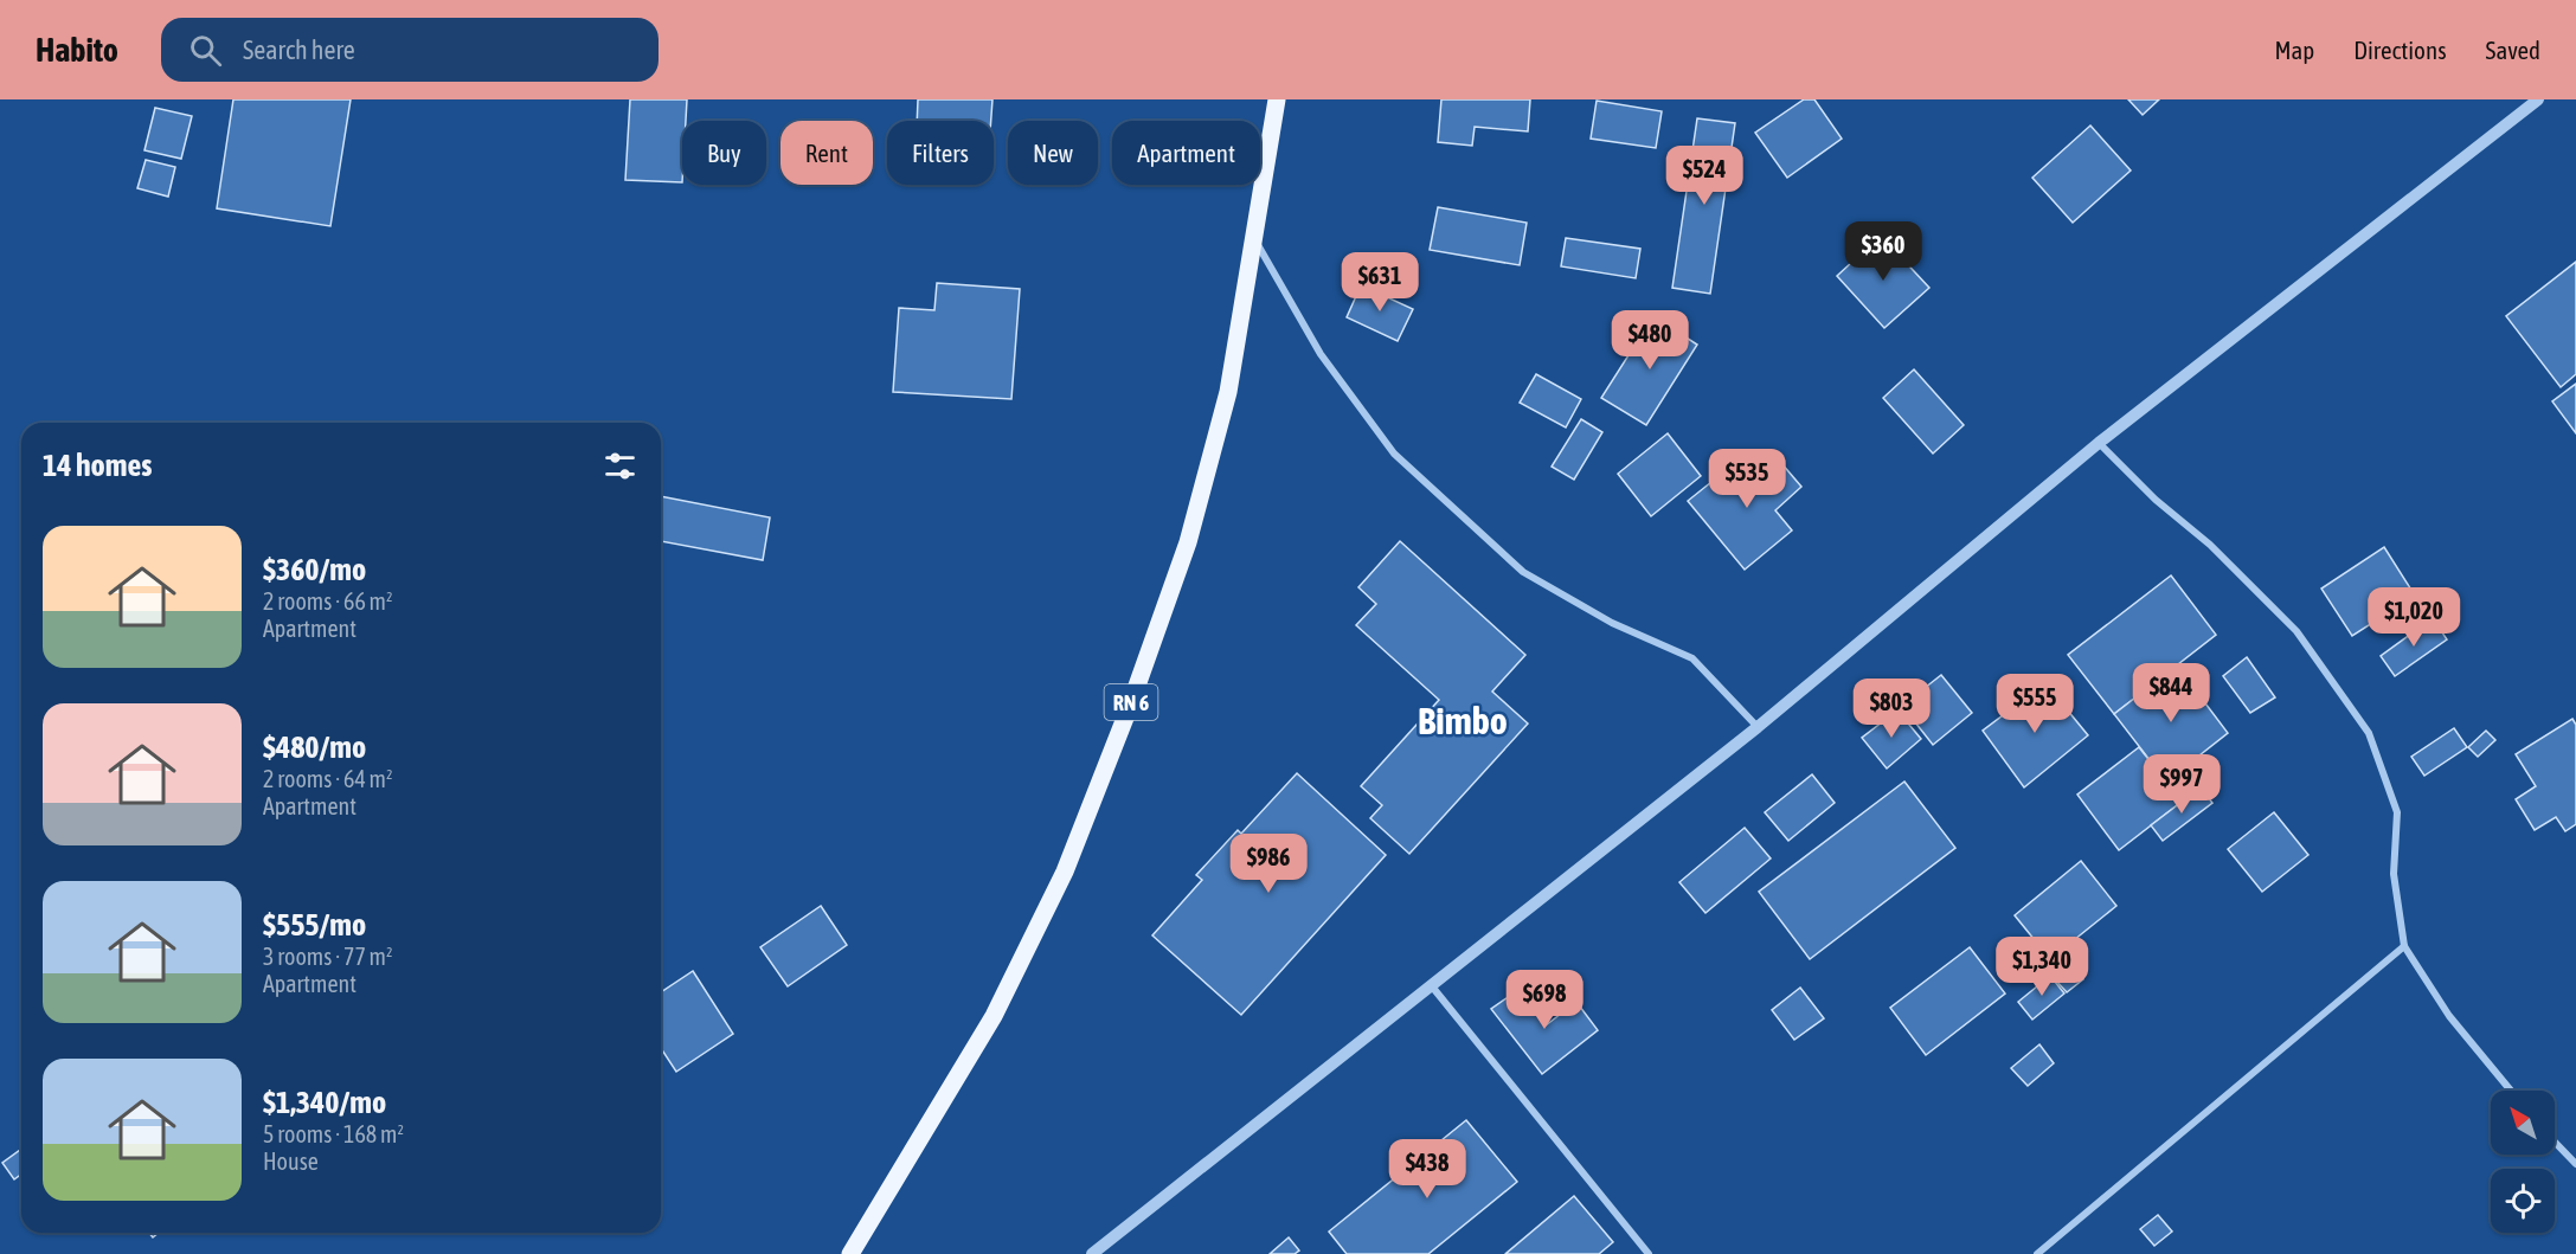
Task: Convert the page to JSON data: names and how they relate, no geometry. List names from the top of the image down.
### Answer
{
  "streets": {
    "main road": ["RN 6"]
  },
  "districts": ["Bimbo"],
  "north": "top left",
  "page": {
    "header": "Habito",
    "search": "Search here",
    "nav": ["Map", "Directions", "Saved"],
    "chip": [
      "Buy",
      "Rent",
      "Filters",
      "New",
      "Apartment"
    ],
    "price": [
      "$524",
      "$360",
      "$631",
      "$480",
      "$535",
      "$1,020",
      "$844",
      "$555",
      "$803",
      "$997",
      "$986",
      "$1,340",
      "$698",
      "$438"
    ],
    "heading": "14 homes",
    "list": [
      {
        "name": "$360/mo",
        "note": "2 rooms · 66 m² · Apartment"
      },
      {
        "name": "$480/mo",
        "note": "2 rooms · 64 m² · Apartment"
      },
      {
        "name": "$555/mo",
        "note": "3 rooms · 77 m² · Apartment"
      },
      {
        "name": "$1,340/mo",
        "note": "5 rooms · 168 m² · House"
      }
    ]
  }
}
